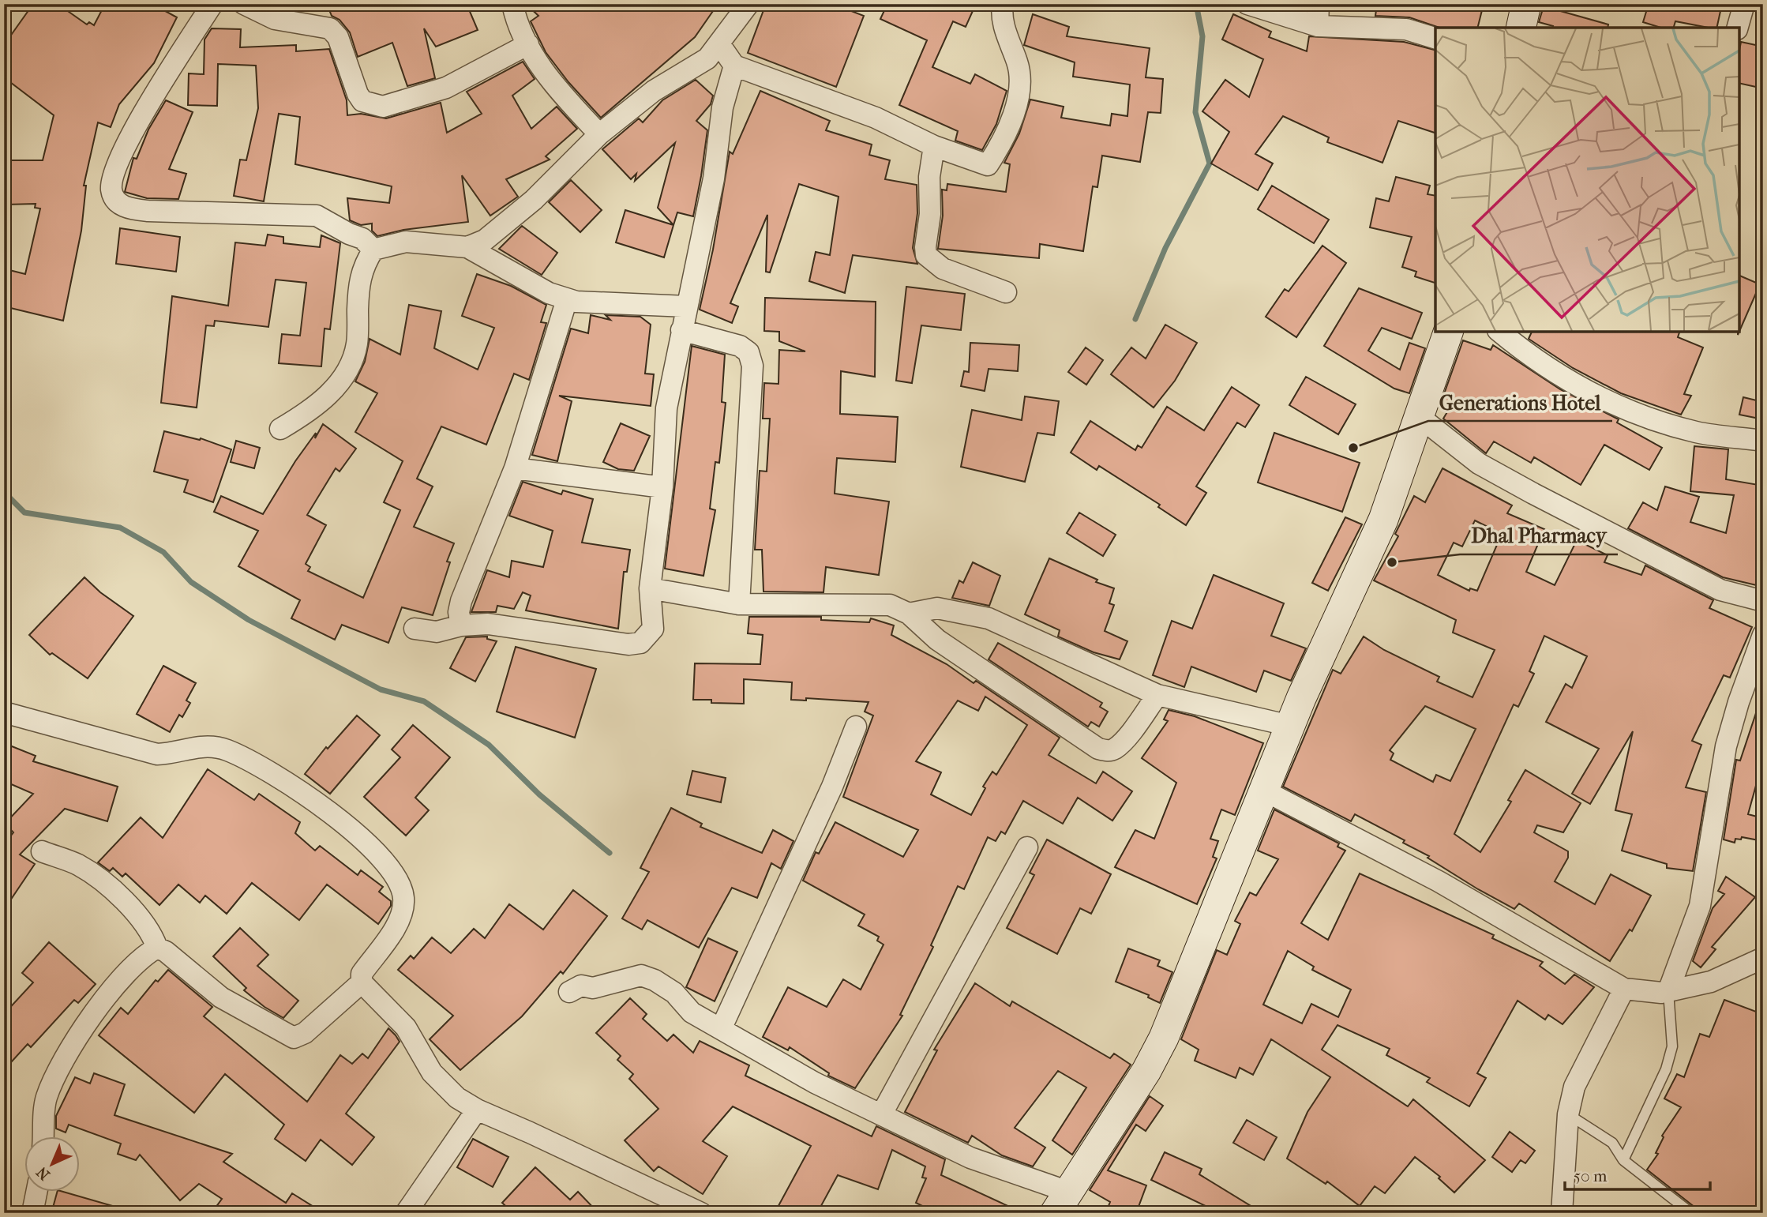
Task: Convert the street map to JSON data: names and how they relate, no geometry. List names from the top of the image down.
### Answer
{
  "places": ["Generations Hotel", "Dhal Pharmacy"],
  "scale_bar": "50 m",
  "north": "bottom left"
}
